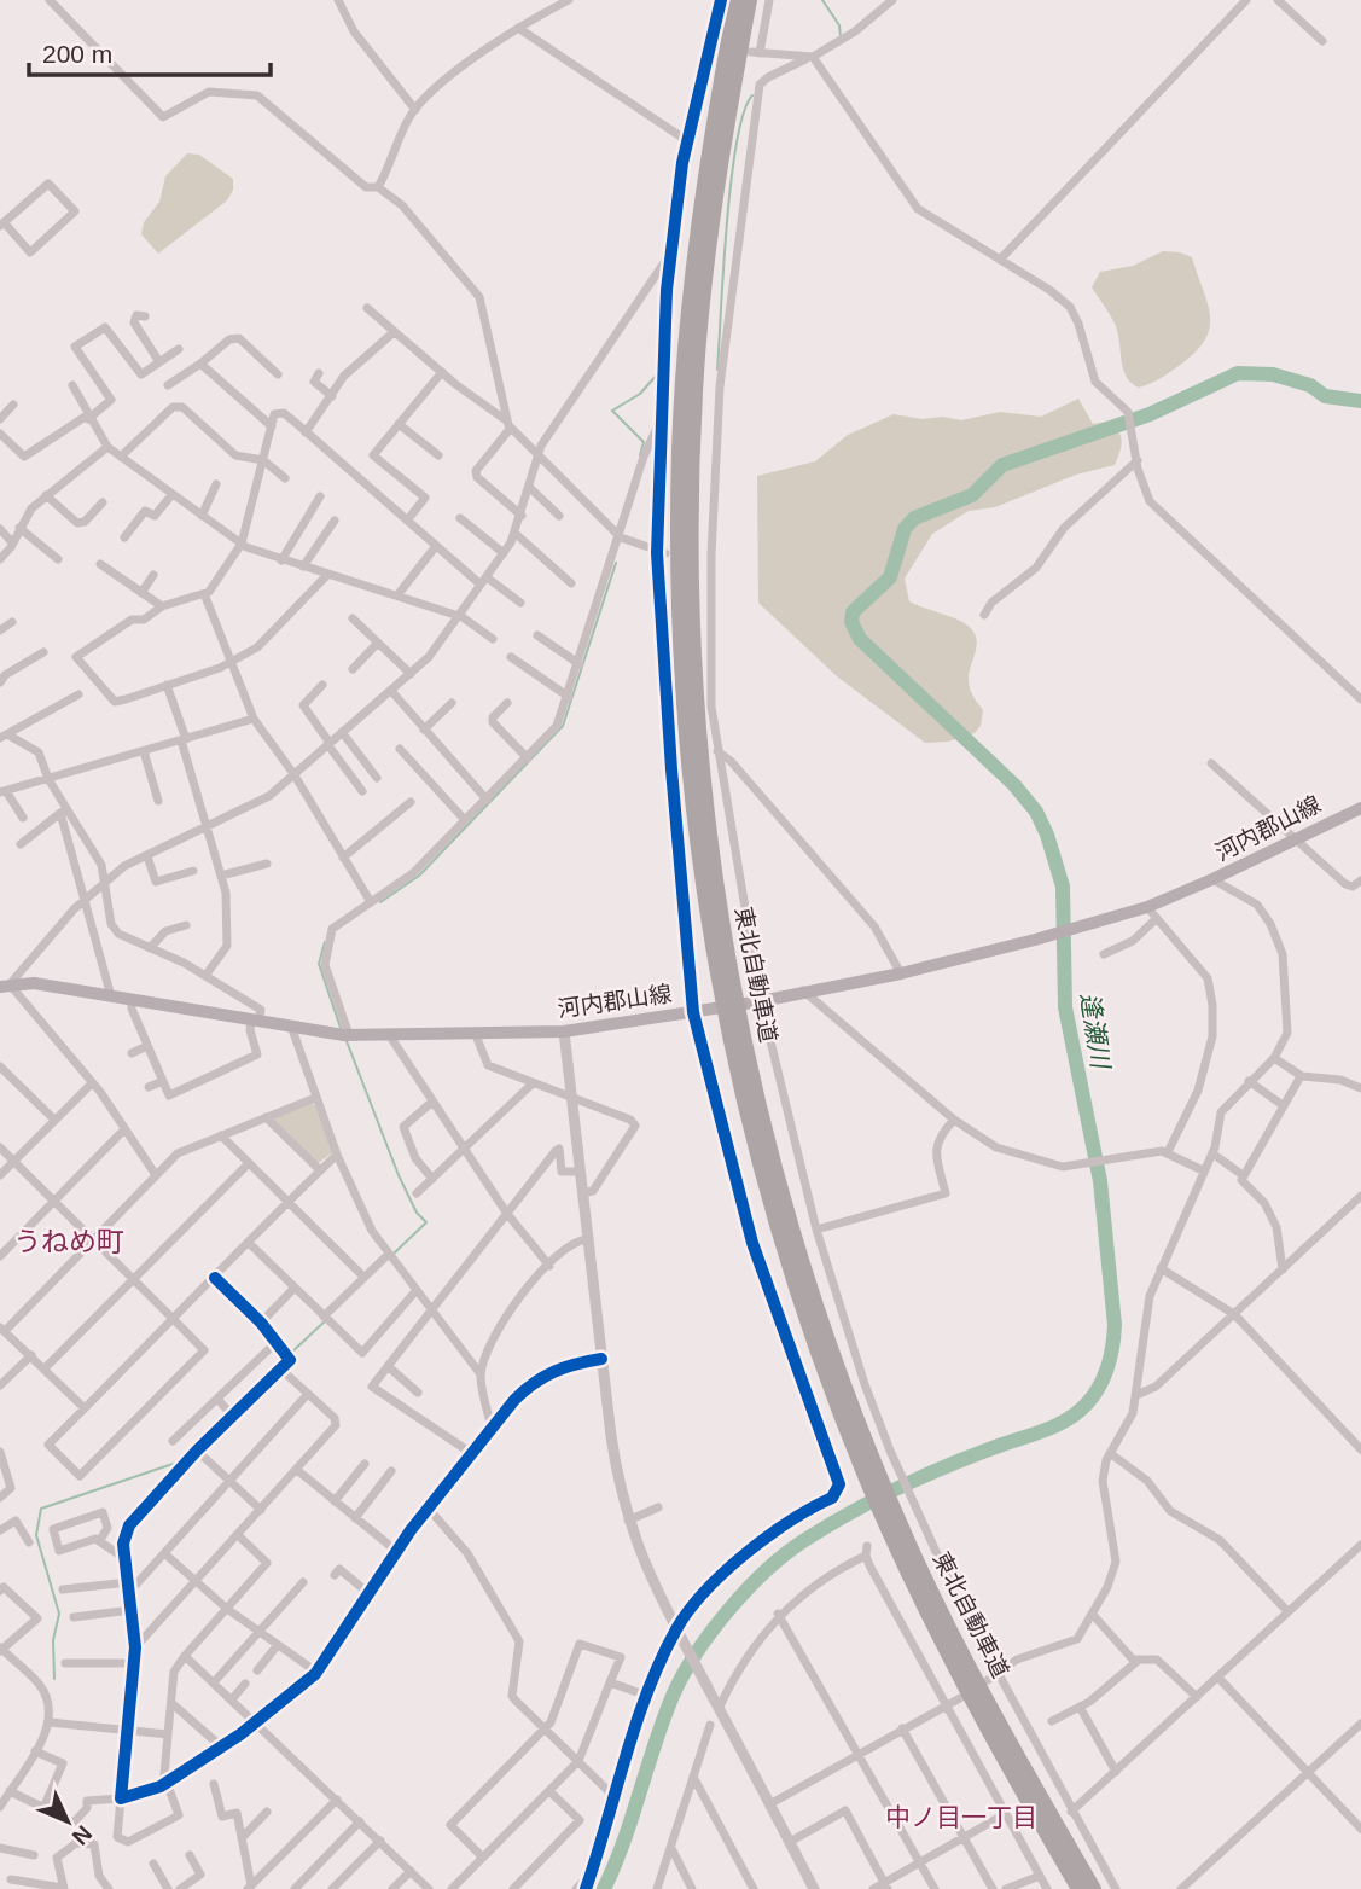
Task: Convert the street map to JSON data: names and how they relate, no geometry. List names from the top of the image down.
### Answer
{
  "streets": {
    "highway": ["東北自動車道"],
    "main road": ["河内郡山線"]
  },
  "districts": ["うねめ町", "中ノ目一丁目"],
  "water": ["逢瀬川"],
  "scale_bar": "200 m",
  "north": "bottom right"
}
